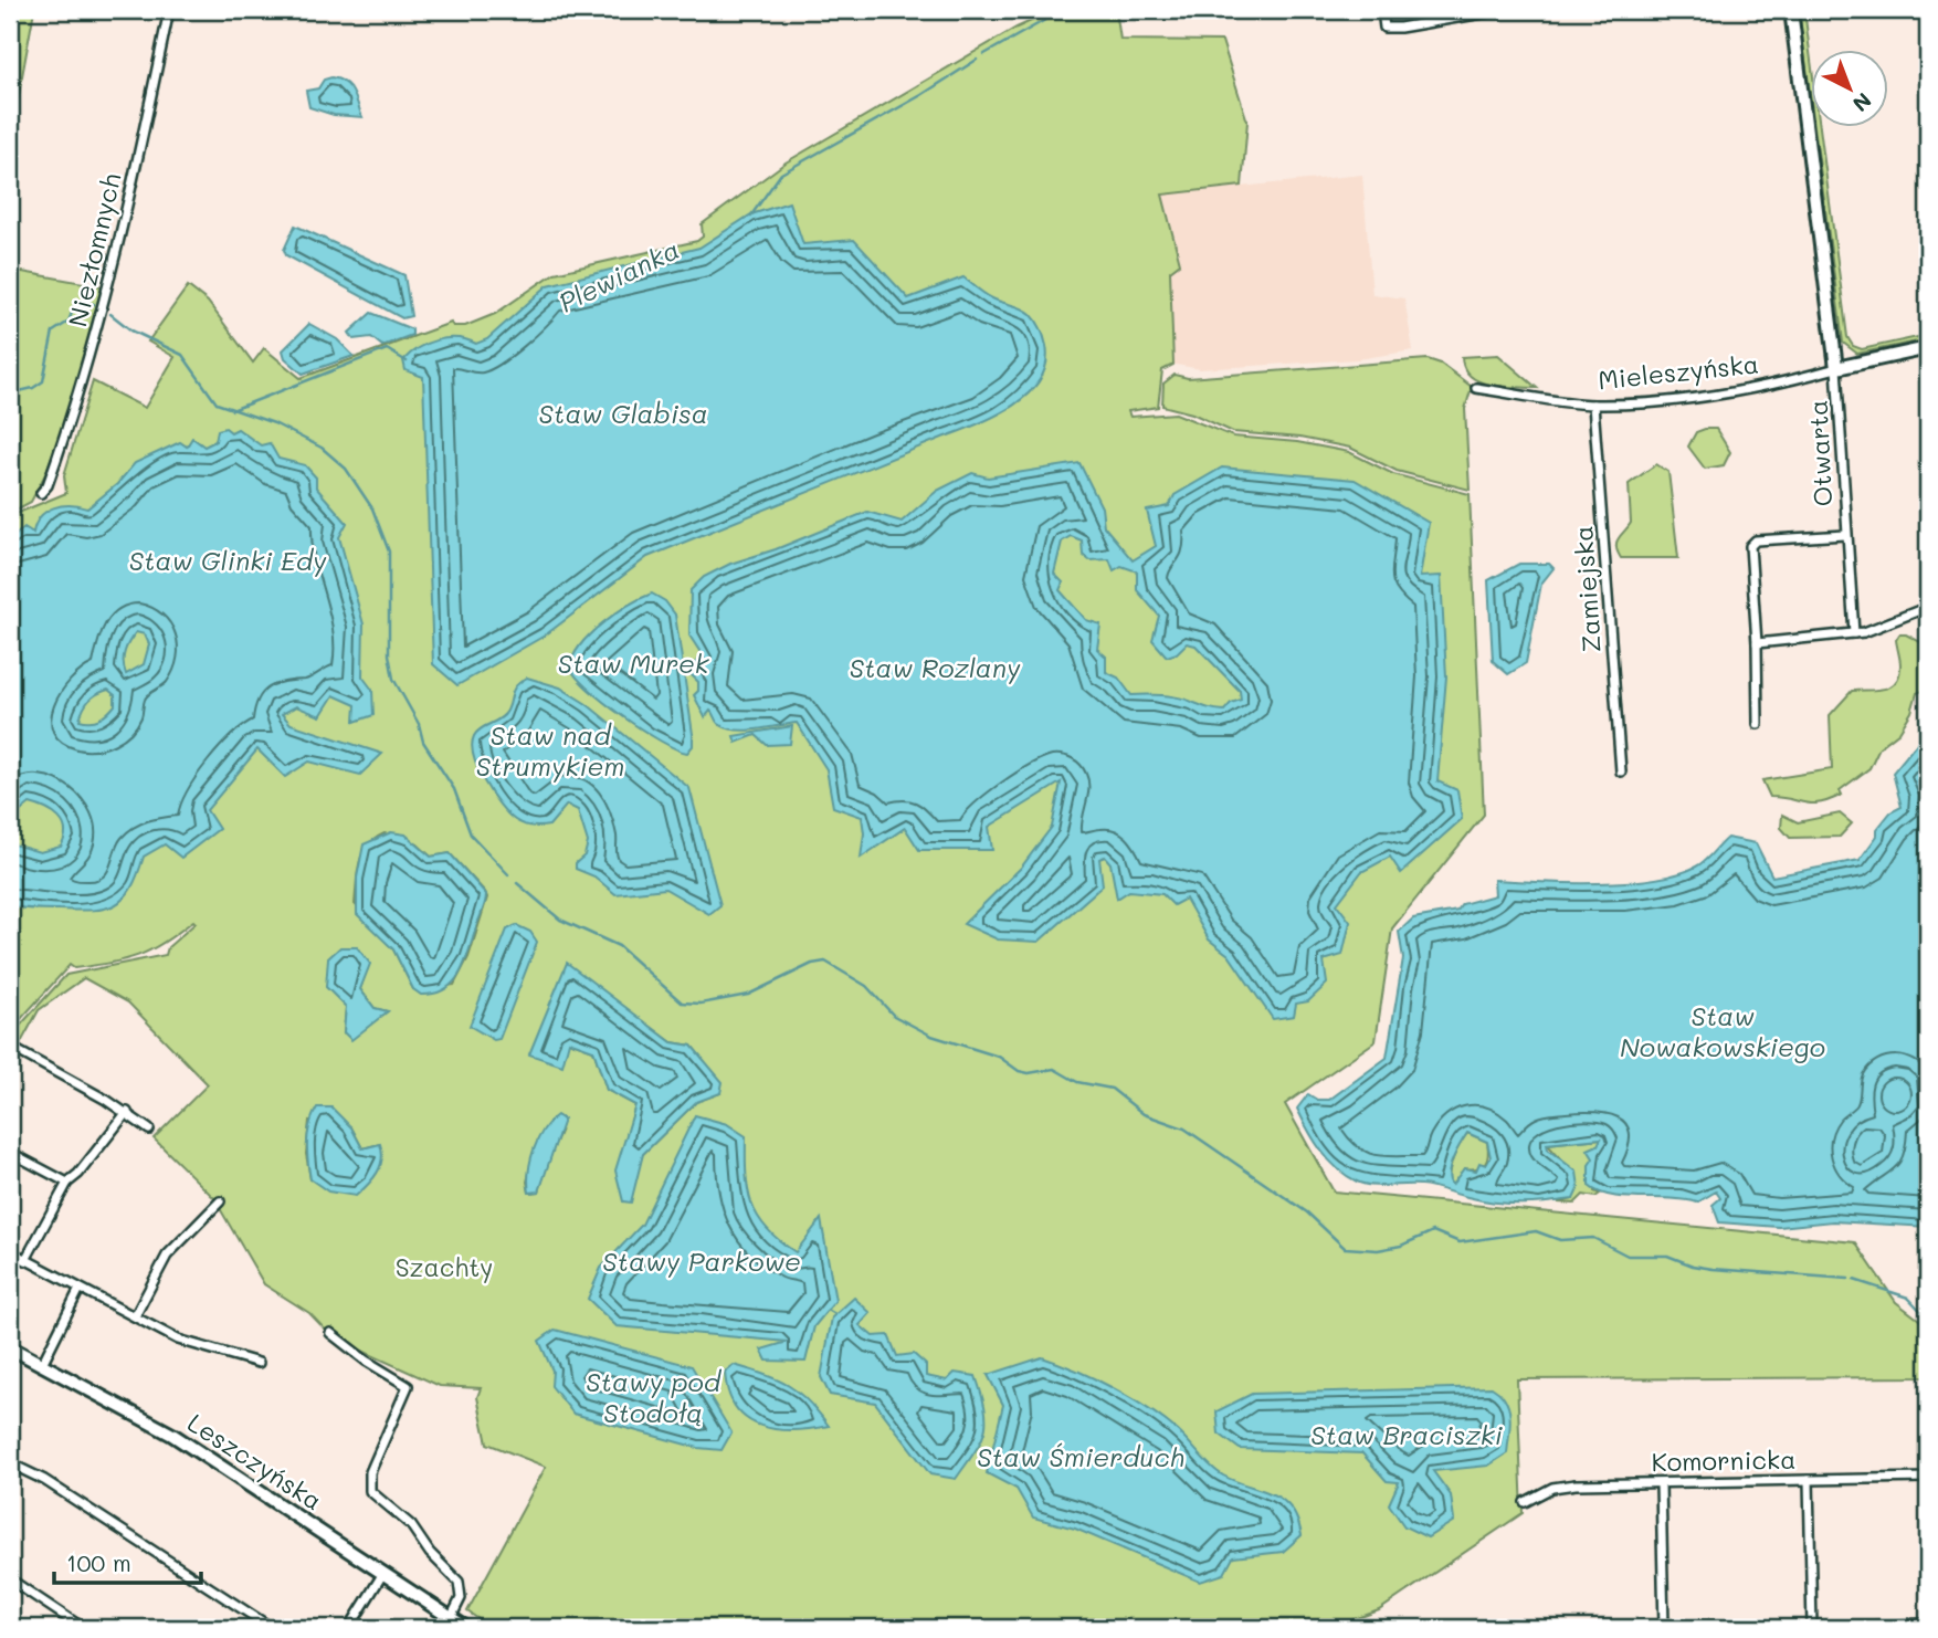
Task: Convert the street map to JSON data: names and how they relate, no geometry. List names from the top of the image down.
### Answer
{
  "streets": {
    "street": [
      "Niezłomnych",
      "Mieleszyńska",
      "Otwarta",
      "Zamiejska",
      "Komornicka",
      "Leszczyńska"
    ]
  },
  "crossings": [
    ["Mieleszyńska", "Otwarta"],
    ["Mieleszyńska", "Zamiejska"]
  ],
  "water": [
    "Plewianka",
    "Staw Glabisa",
    "Staw Glinki Edy",
    "Staw Murek",
    "Staw Rozlany",
    "Staw nad Strumykiem",
    "Staw Nowakowskiego",
    "Stawy Parkowe",
    "Stawy pod Stodołą",
    "Staw Braciszki",
    "Staw Śmierduch"
  ],
  "parks": ["Szachty"],
  "scale_bar": "100 m",
  "north": "bottom right"
}
